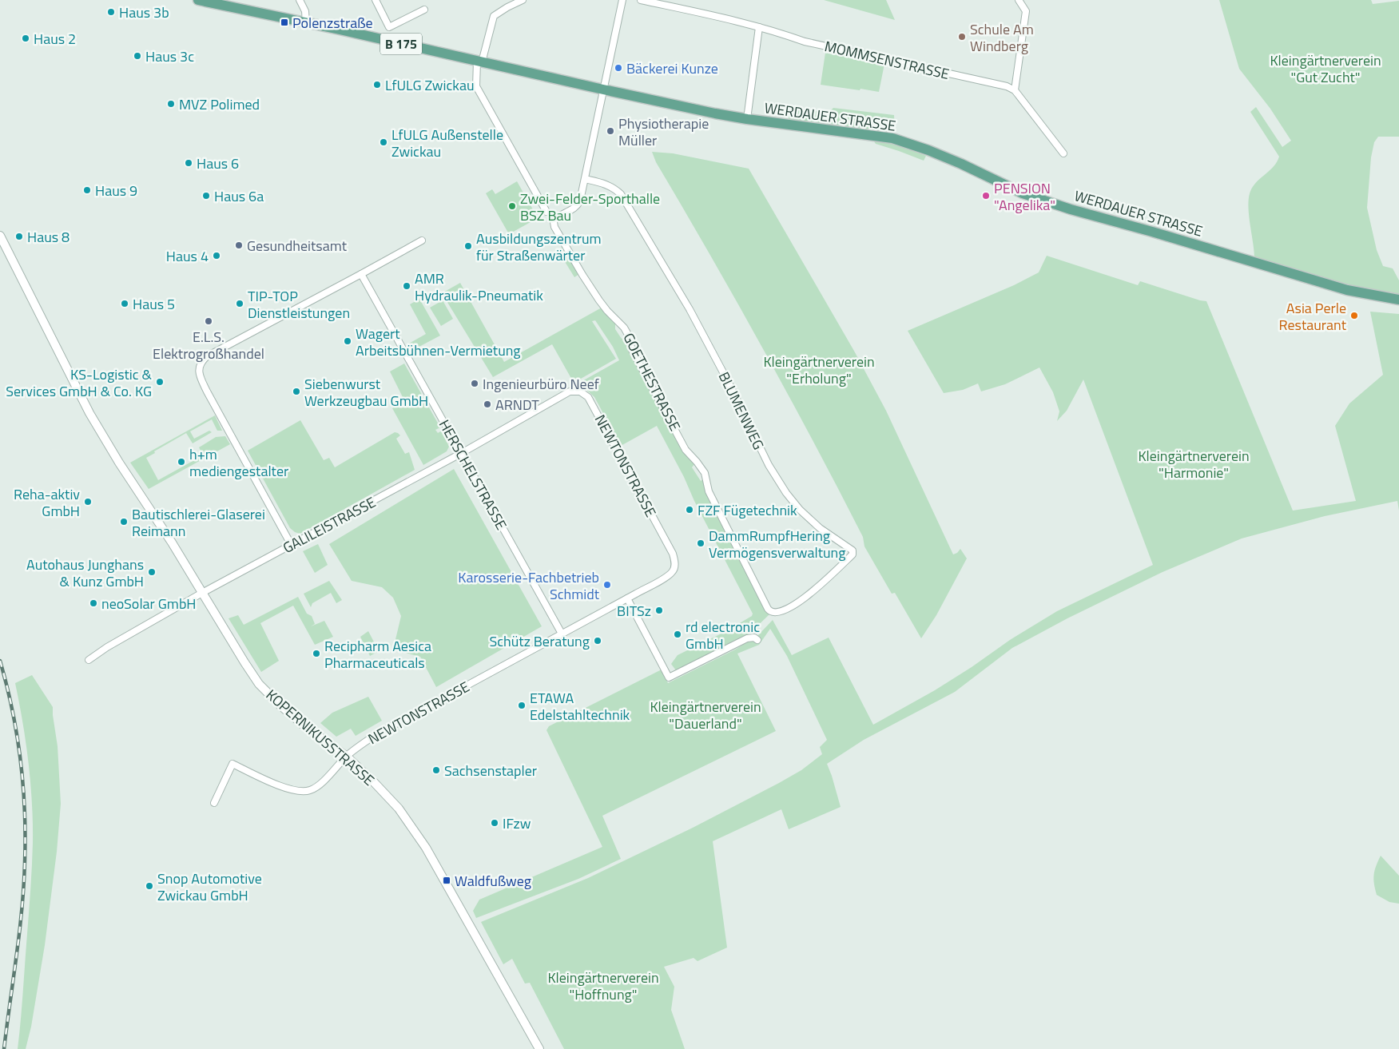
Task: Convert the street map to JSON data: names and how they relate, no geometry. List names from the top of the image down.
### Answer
{
  "streets": {
    "main road": ["B 175", "WERDAUER STRASSE"],
    "street": [
      "MOMMSENSTRASSE",
      "GOETHESTRASSE",
      "BLUMENWEG",
      "NEWTONSTRASSE",
      "HERSCHELSTRASSE",
      "GALILEISTRASSE",
      "KOPERNIKUSSTRASSE"
    ]
  },
  "crossings": [
    ["WERDAUER STRASSE", "GOETHESTRASSE"],
    ["GOETHESTRASSE", "BLUMENWEG"],
    ["NEWTONSTRASSE", "HERSCHELSTRASSE"],
    ["NEWTONSTRASSE", "GALILEISTRASSE"],
    ["NEWTONSTRASSE", "KOPERNIKUSSTRASSE"],
    ["HERSCHELSTRASSE", "GALILEISTRASSE"],
    ["GALILEISTRASSE", "KOPERNIKUSSTRASSE"]
  ],
  "parks": [
    "Kleingärtnerverein \"Gut Zucht\"",
    "Kleingärtnerverein \"Erholung\"",
    "Kleingärtnerverein \"Harmonie\"",
    "Kleingärtnerverein \"Dauerland\"",
    "Kleingärtnerverein \"Hoffnung\""
  ],
  "places": {
    "other": [
      "Haus 3b",
      "Schule Am Windberg",
      "Haus 2",
      "Haus 3c",
      "Bäckerei Kunze",
      "LfULG Zwickau",
      "MVZ Polimed",
      "Physiotherapie Müller",
      "LfULG Außenstelle Zwickau",
      "Haus 6",
      "Haus 9",
      "Haus 6a",
      "PENSION \"Angelika\"",
      "Zwei-Felder-Sporthalle BSZ Bau",
      "Haus 8",
      "Gesundheitsamt",
      "Ausbildungszentrum für Straßenwärter",
      "Haus 4",
      "AMR Hydraulik-Pneumatik",
      "Haus 5",
      "TIP-TOP Dienstleistungen",
      "Asia Perle Restaurant",
      "E.L.S. Elektrogroßhandel",
      "Wagert Arbeitsbühnen-Vermietung",
      "KS-Logistic & Services GmbH & Co. KG",
      "Ingenieurbüro Neef",
      "Siebenwurst Werkzeugbau GmbH",
      "ARNDT",
      "h+m mediengestalter",
      "Reha-aktiv GmbH",
      "FZF Fügetechnik",
      "Bautischlerei-Glaserei Reimann",
      "DammRumpfHering Vermögensverwaltung",
      "Autohaus Junghans & Kunz GmbH",
      "Karosserie-Fachbetrieb Schmidt",
      "neoSolar GmbH",
      "BITSz",
      "rd electronic GmbH",
      "Schütz Beratung",
      "Recipharm Aesica Pharmaceuticals",
      "ETAWA Edelstahltechnik",
      "Sachsenstapler",
      "IFzw",
      "Snop Automotive Zwickau GmbH"
    ],
    "transit": ["Polenzstraße", "Waldfußweg"]
  }
}
